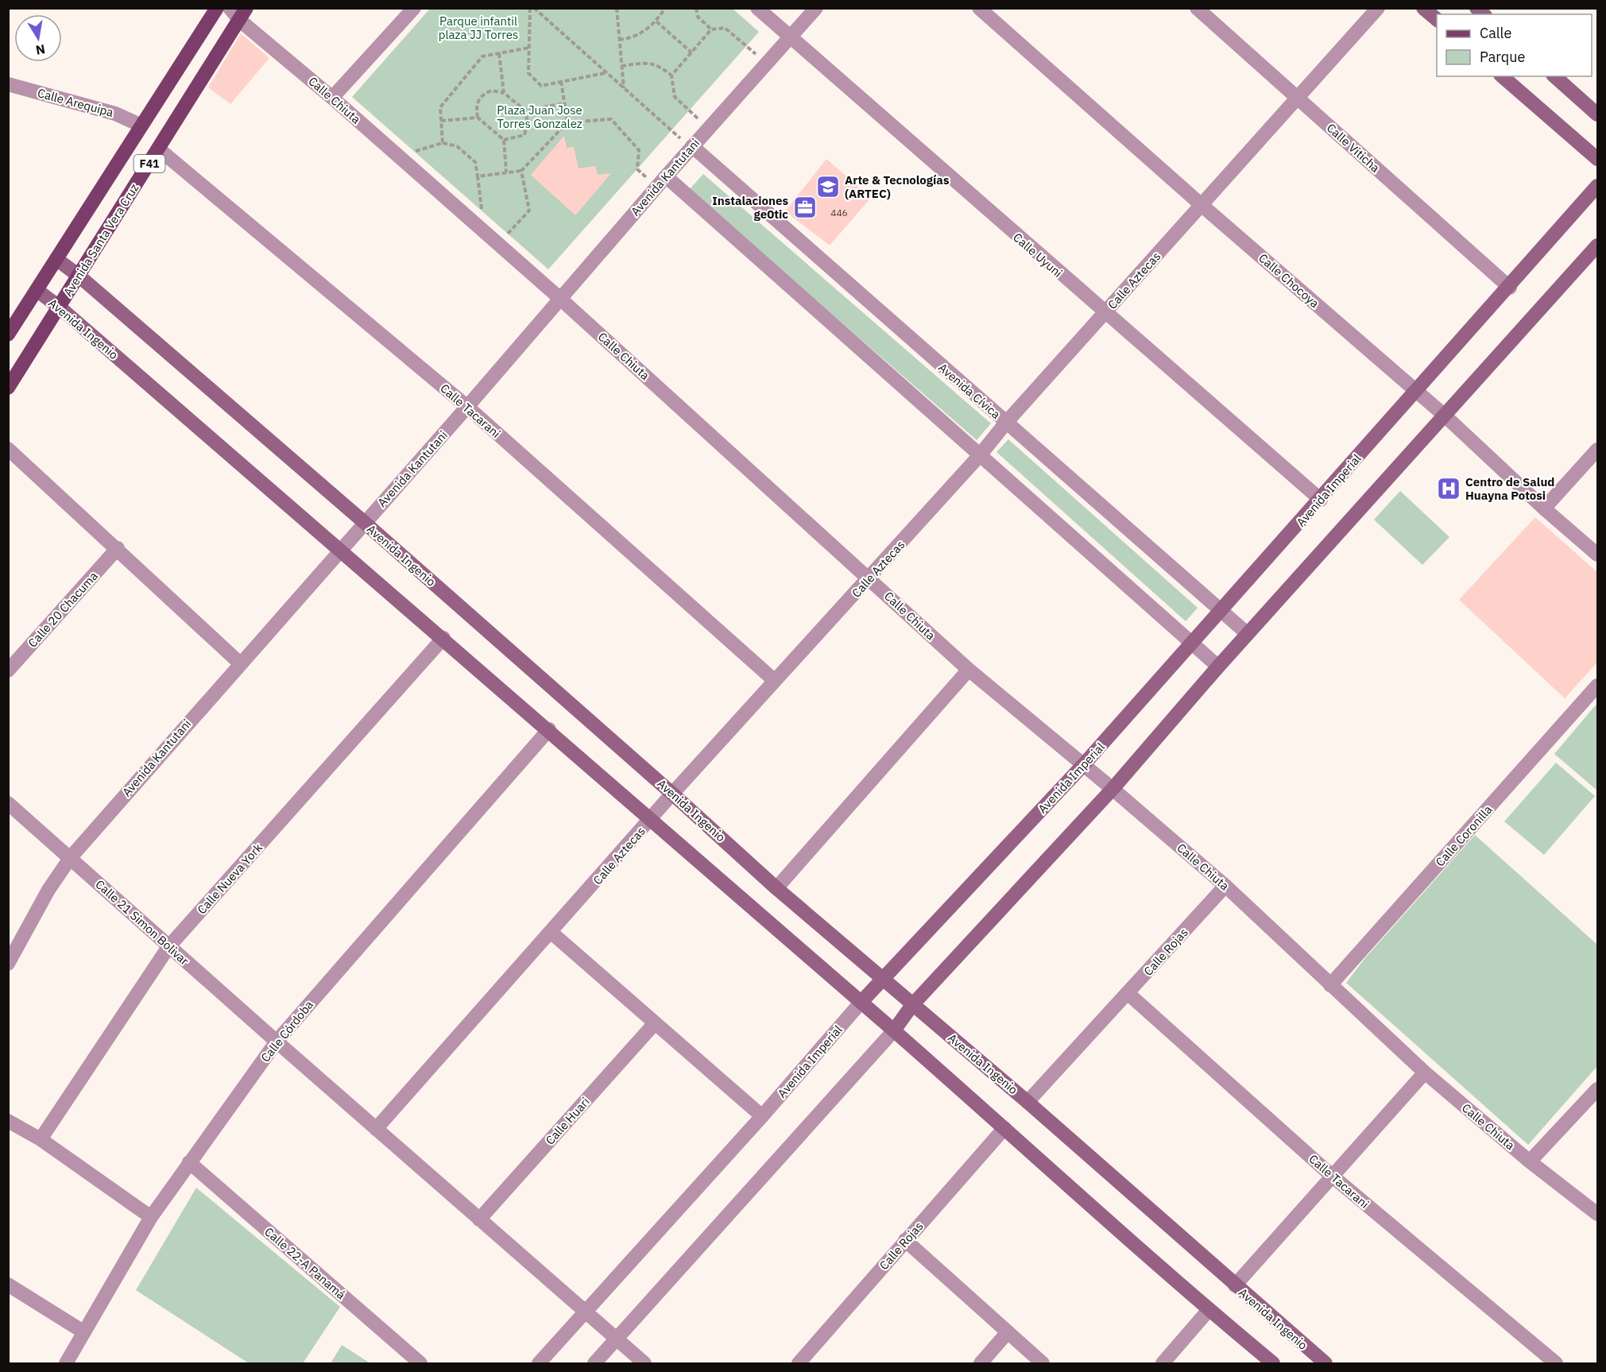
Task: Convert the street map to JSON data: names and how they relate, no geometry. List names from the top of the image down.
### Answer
{
  "streets": {
    "main road": ["F41", "Avenida Santa Vera Cruz"],
    "street": [
      "Calle Chiuta",
      "Calle Arequipa",
      "Calle Viticha",
      "Avenida Kantutani",
      "Calle Uyuni",
      "Calle Aztecas",
      "Calle Chocoya",
      "Avenida Ingenio",
      "Avenida Cívica",
      "Calle Tacarani",
      "Avenida Imperial",
      "Calle 20 Chacuma",
      "Calle Coronilla",
      "Calle Nueva York",
      "Calle 21 Simon Bolivar",
      "Calle Rojas",
      "Calle Córdoba",
      "Calle Huari",
      "Calle 22-A Panamá"
    ]
  },
  "crossings": [
    ["Calle Chiuta", "Avenida Kantutani"],
    ["Calle Chiuta", "Avenida Santa Vera Cruz"],
    ["Calle Chiuta", "Calle Aztecas"],
    ["Calle Chiuta", "Avenida Imperial"],
    ["Calle Chiuta", "Calle Coronilla"],
    ["Calle Chiuta", "Calle Rojas"],
    ["Calle Arequipa", "F41"],
    ["Calle Viticha", "Calle Aztecas"],
    ["Calle Viticha", "Avenida Imperial"],
    ["F41", "Avenida Ingenio"],
    ["Avenida Kantutani", "Calle Uyuni"],
    ["Avenida Kantutani", "Avenida Ingenio"],
    ["Avenida Kantutani", "Avenida Cívica"],
    ["Avenida Kantutani", "Calle Tacarani"],
    ["Avenida Kantutani", "Calle 21 Simon Bolivar"],
    ["Avenida Santa Vera Cruz", "Avenida Ingenio"],
    ["Avenida Santa Vera Cruz", "Calle Tacarani"],
    ["Calle Uyuni", "Calle Aztecas"],
    ["Calle Uyuni", "Avenida Imperial"],
    ["Calle Aztecas", "Calle Chocoya"],
    ["Calle Aztecas", "Avenida Ingenio"],
    ["Calle Aztecas", "Avenida Cívica"],
    ["Calle Aztecas", "Calle Tacarani"],
    ["Calle Aztecas", "Calle 21 Simon Bolivar"],
    ["Calle Chocoya", "Avenida Imperial"],
    ["Avenida Ingenio", "Avenida Imperial"],
    ["Avenida Ingenio", "Calle Nueva York"],
    ["Avenida Ingenio", "Calle Rojas"],
    ["Avenida Ingenio", "Calle Córdoba"],
    ["Avenida Cívica", "Avenida Imperial"],
    ["Calle Tacarani", "Calle Rojas"],
    ["Avenida Imperial", "Calle 21 Simon Bolivar"],
    ["Calle Nueva York", "Calle 21 Simon Bolivar"],
    ["Calle 21 Simon Bolivar", "Calle Córdoba"],
    ["Calle 21 Simon Bolivar", "Calle Huari"],
    ["Calle Córdoba", "Calle 22-A Panamá"]
  ],
  "parks": ["Parque infantil plaza JJ Torres", "Plaza Juan Jose Torres Gonzalez"],
  "places": {
    "school or university": ["Arte & Tecnologías (ARTEC)"],
    "office": ["Instalaciones ge0tic"],
    "hospital": ["Centro de Salud Huayna Potosi"]
  },
  "house_numbers": ["446"],
  "legend": ["Calle", "Parque"],
  "north": "bottom"
}
